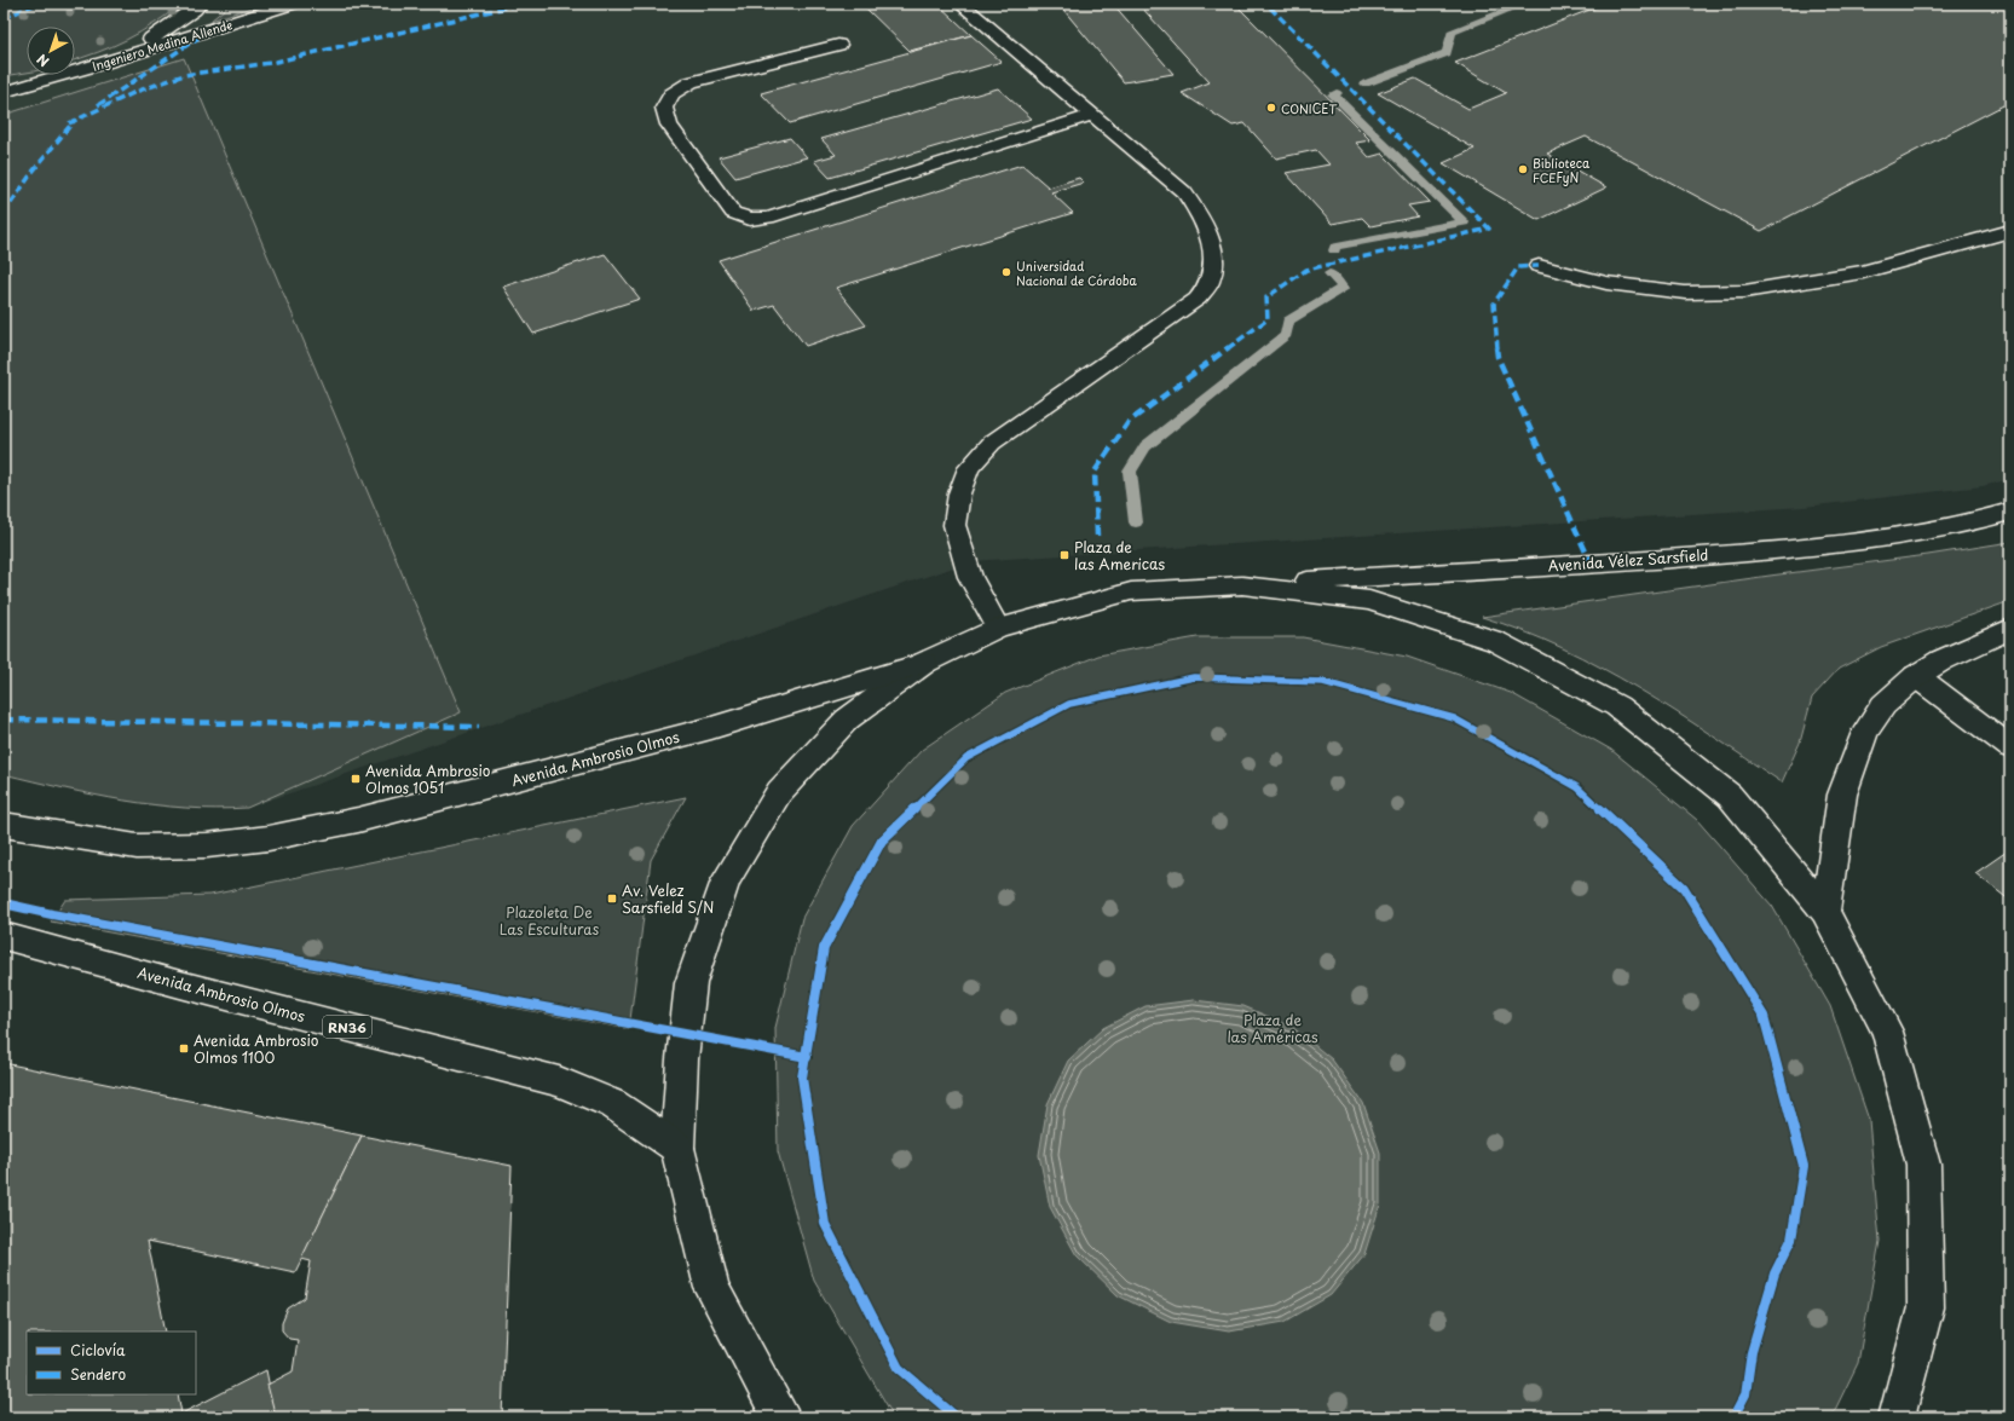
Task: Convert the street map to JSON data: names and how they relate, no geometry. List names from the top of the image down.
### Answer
{
  "streets": {
    "main road": [
      "Ingeniero Medina Allende",
      "Avenida Vélez Sarsfield",
      "Avenida Ambrosio Olmos",
      "RN36"
    ]
  },
  "parks": ["Plazoleta De Las Esculturas", "Plaza de las Américas"],
  "places": {
    "other": ["CONICET", "Biblioteca FCEFyN", "Universidad Nacional de Córdoba"],
    "transit": [
      "Plaza de las Americas",
      "Avenida Ambrosio Olmos 1051",
      "Av. Velez Sarsfield S/N",
      "Avenida Ambrosio Olmos 1100"
    ]
  },
  "legend": ["Ciclovía", "Sendero"],
  "north": "bottom left"
}
